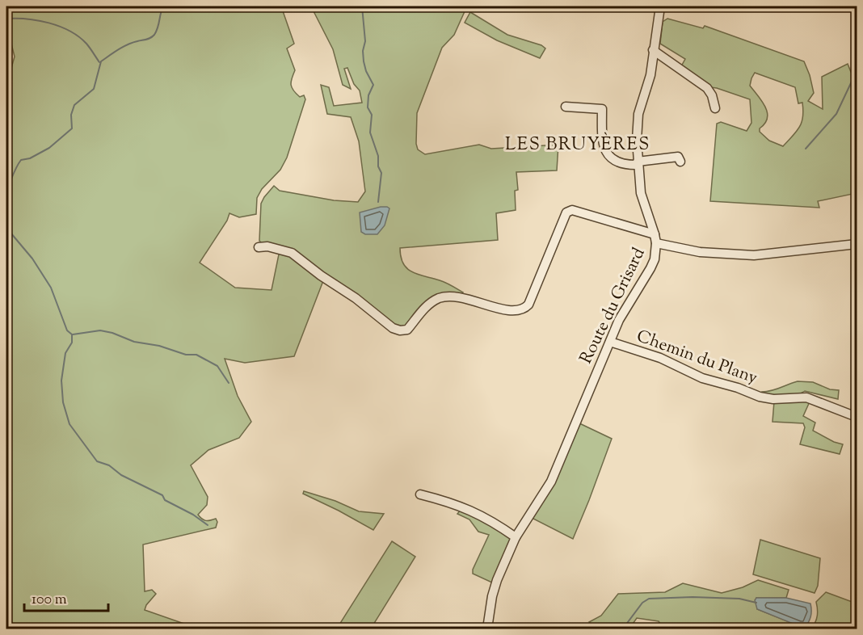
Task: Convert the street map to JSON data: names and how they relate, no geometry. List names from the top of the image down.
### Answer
{
  "streets": {
    "street": ["Route du Grisard", "Chemin du Plany"]
  },
  "crossings": [
    ["Route du Grisard", "Chemin du Plany"]
  ],
  "districts": ["LES BRUYÈRES"],
  "scale_bar": "100 m"
}
